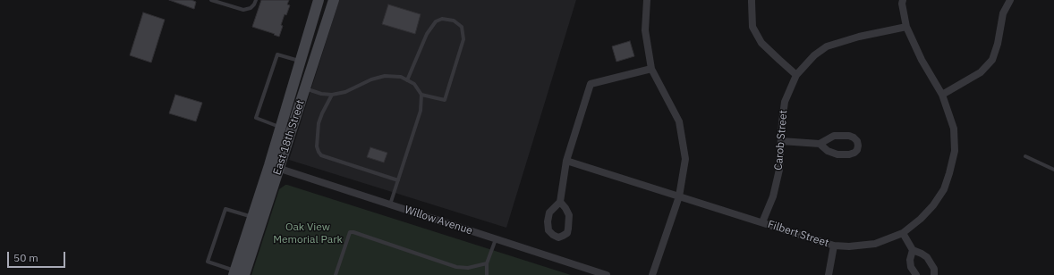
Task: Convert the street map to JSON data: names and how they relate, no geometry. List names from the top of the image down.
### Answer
{
  "streets": {
    "main road": ["East 18th Street"],
    "street": ["Carob Street", "Willow Avenue", "Filbert Street"]
  },
  "crossings": [
    ["East 18th Street", "Willow Avenue"],
    ["Carob Street", "Filbert Street"]
  ],
  "parks": ["Oak View Memorial Park"],
  "scale_bar": "50 m"
}
